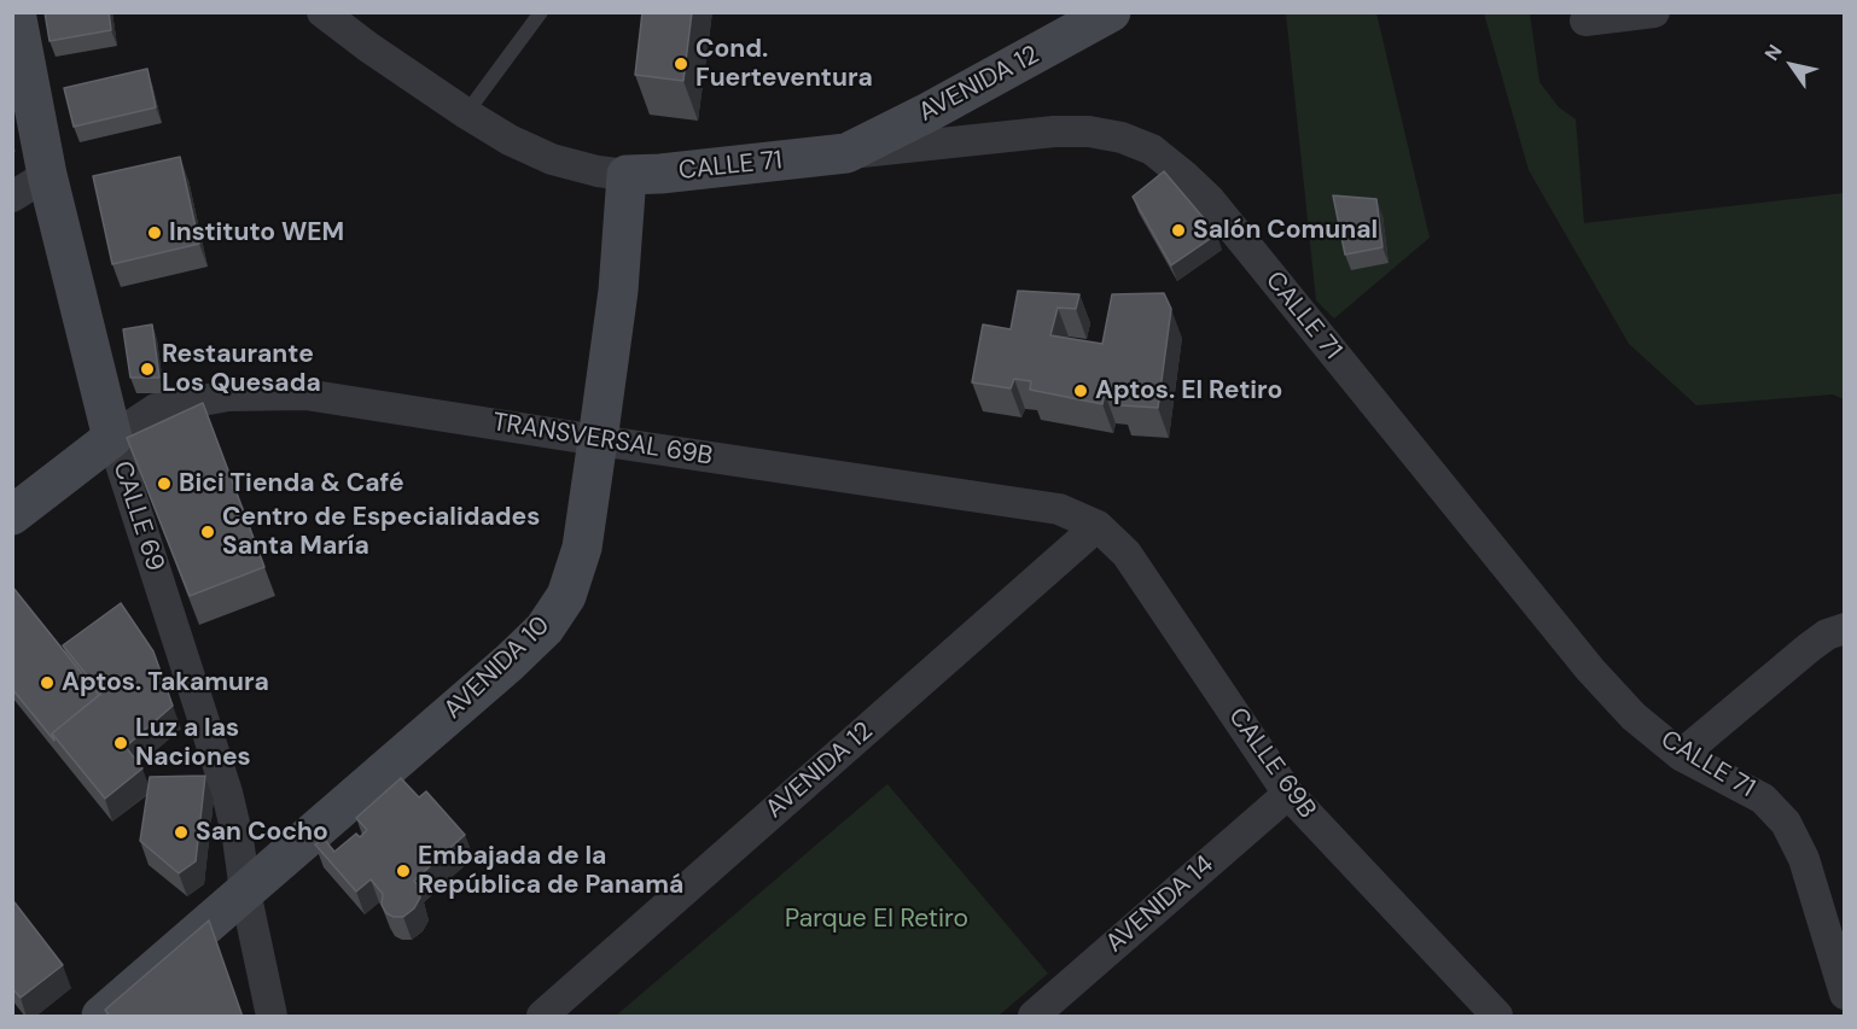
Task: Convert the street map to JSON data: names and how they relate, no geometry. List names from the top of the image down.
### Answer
{
  "streets": {
    "street": [
      "AVENIDA 12",
      "CALLE 71",
      "TRANSVERSAL 69B",
      "CALLE 69",
      "AVENIDA 10",
      "CALLE 69B",
      "AVENIDA 14"
    ]
  },
  "crossings": [
    ["AVENIDA 12", "CALLE 71"],
    ["AVENIDA 12", "TRANSVERSAL 69B"],
    ["AVENIDA 12", "CALLE 69B"],
    ["CALLE 71", "AVENIDA 10"],
    ["TRANSVERSAL 69B", "CALLE 69"],
    ["TRANSVERSAL 69B", "AVENIDA 10"],
    ["TRANSVERSAL 69B", "CALLE 69B"],
    ["CALLE 69", "AVENIDA 10"],
    ["CALLE 69B", "AVENIDA 14"]
  ],
  "parks": ["Parque El Retiro"],
  "places": [
    "Cond. Fuerteventura",
    "Salón Comunal",
    "Instituto WEM",
    "Restaurante Los Quesada",
    "Aptos. El Retiro",
    "Bici Tienda & Café",
    "Centro de Especialidades Santa María",
    "Aptos. Takamura",
    "Luz a las Naciones",
    "San Cocho",
    "Embajada de la República de Panamá"
  ],
  "north": "top left"
}
